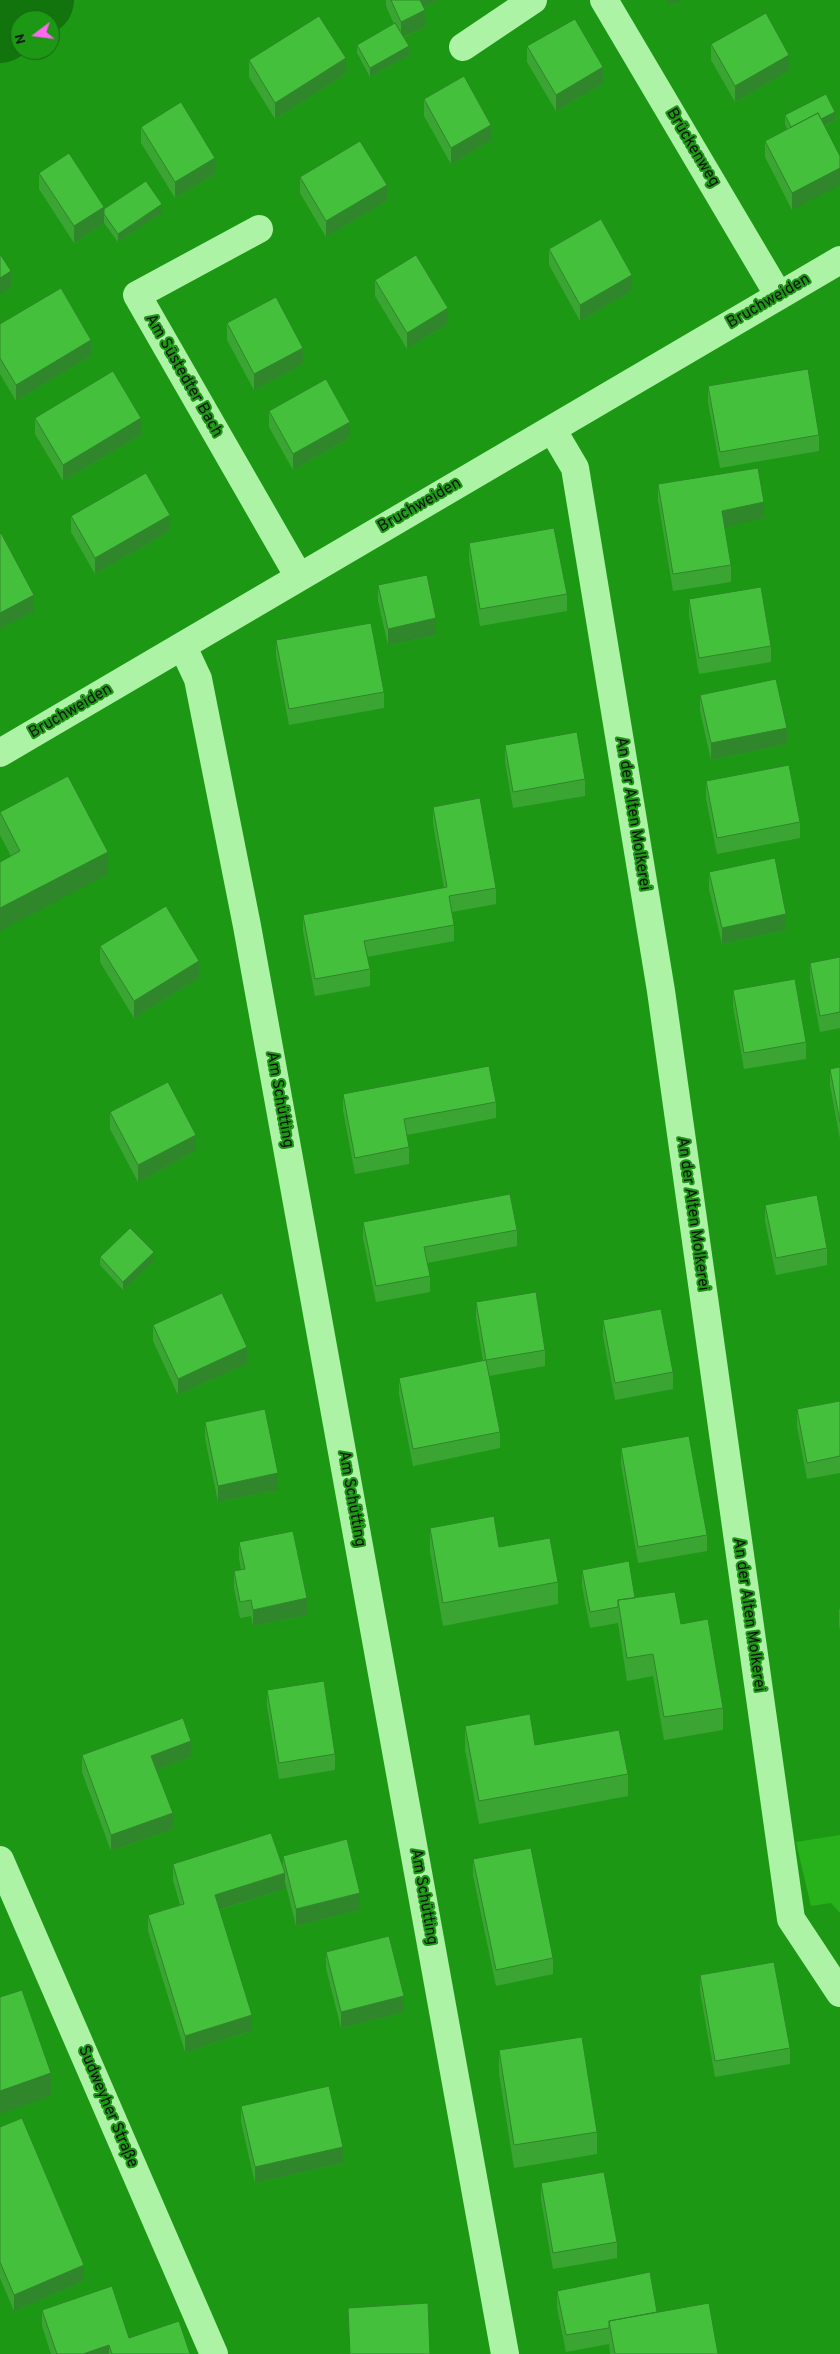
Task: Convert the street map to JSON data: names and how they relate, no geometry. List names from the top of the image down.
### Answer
{
  "streets": {
    "street": [
      "Brückenweg",
      "Bruchweiden",
      "Am Süstedter Bach",
      "An der Alten Molkerei",
      "Am Schütting",
      "Sudweyher Straße"
    ]
  },
  "crossings": [
    ["Brückenweg", "Bruchweiden"],
    ["Bruchweiden", "Am Süstedter Bach"],
    ["Bruchweiden", "An der Alten Molkerei"],
    ["Bruchweiden", "Am Schütting"]
  ],
  "north": "left"
}
